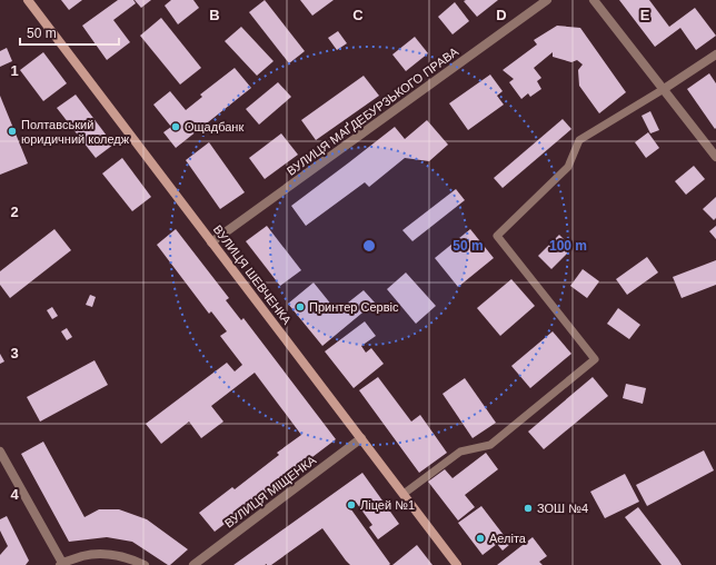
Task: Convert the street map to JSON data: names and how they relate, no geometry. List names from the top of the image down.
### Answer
{
  "streets": {
    "street": ["ВУЛИЦЯ МАҐДЕБУРЗЬКОГО ПРАВА", "ВУЛИЦЯ ШЕВЧЕНКА", "ВУЛИЦЯ МІЩЕНКА"]
  },
  "crossings": [
    ["ВУЛИЦЯ МАҐДЕБУРЗЬКОГО ПРАВА", "ВУЛИЦЯ ШЕВЧЕНКА"],
    ["ВУЛИЦЯ ШЕВЧЕНКА", "ВУЛИЦЯ МІЩЕНКА"]
  ],
  "places": [
    "Ощадбанк",
    "Полтавський юридичний коледж",
    "Принтер Сервіс",
    "Ліцей №1",
    "ЗОШ №4",
    "Аеліта"
  ],
  "scale_bar": "50 m",
  "grid": {
    "columns": [
      "B",
      "C",
      "D",
      "E"
    ],
    "rows": [
      "1",
      "2",
      "3",
      "4"
    ]
  },
  "rings": ["50 m", "100 m"]
}
